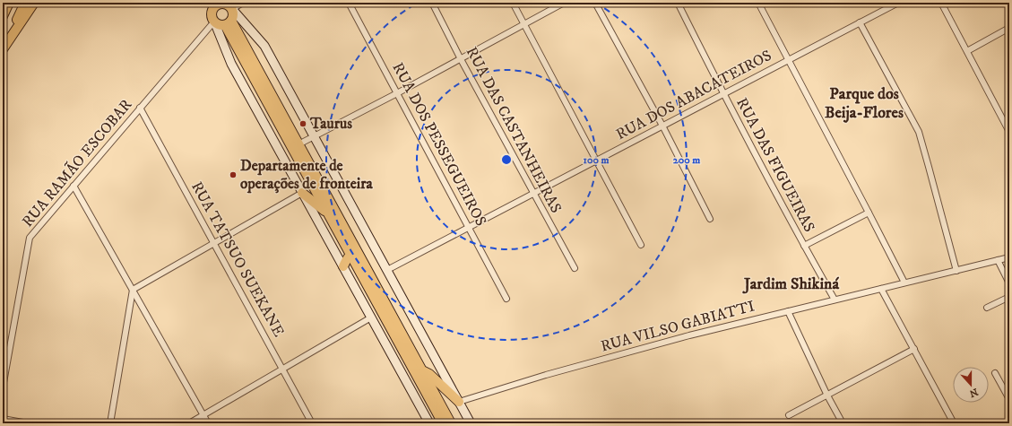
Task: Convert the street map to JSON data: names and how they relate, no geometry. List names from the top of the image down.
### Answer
{
  "streets": {
    "street": [
      "RUA DOS ABACATEIROS",
      "RUA DAS CASTANHEIRAS",
      "RUA DOS PESSEGUEIROS",
      "RUA RAMÃO ESCOBAR",
      "RUA DAS FIGUEIRAS",
      "RUA TATSUO SUEKANE",
      "RUA VILSO GABIATTI"
    ]
  },
  "crossings": [
    ["RUA DOS ABACATEIROS", "RUA DAS CASTANHEIRAS"],
    ["RUA DOS ABACATEIROS", "RUA DOS PESSEGUEIROS"],
    ["RUA DOS ABACATEIROS", "RUA DAS FIGUEIRAS"],
    ["RUA RAMÃO ESCOBAR", "RUA TATSUO SUEKANE"],
    ["RUA DAS FIGUEIRAS", "RUA VILSO GABIATTI"]
  ],
  "districts": ["Parque dos Beija-Flores", "Jardim Shikiná"],
  "places": ["Taurus", "Departamente de operações de fronteira"],
  "north": "bottom",
  "rings": ["100 m", "200 m"]
}
